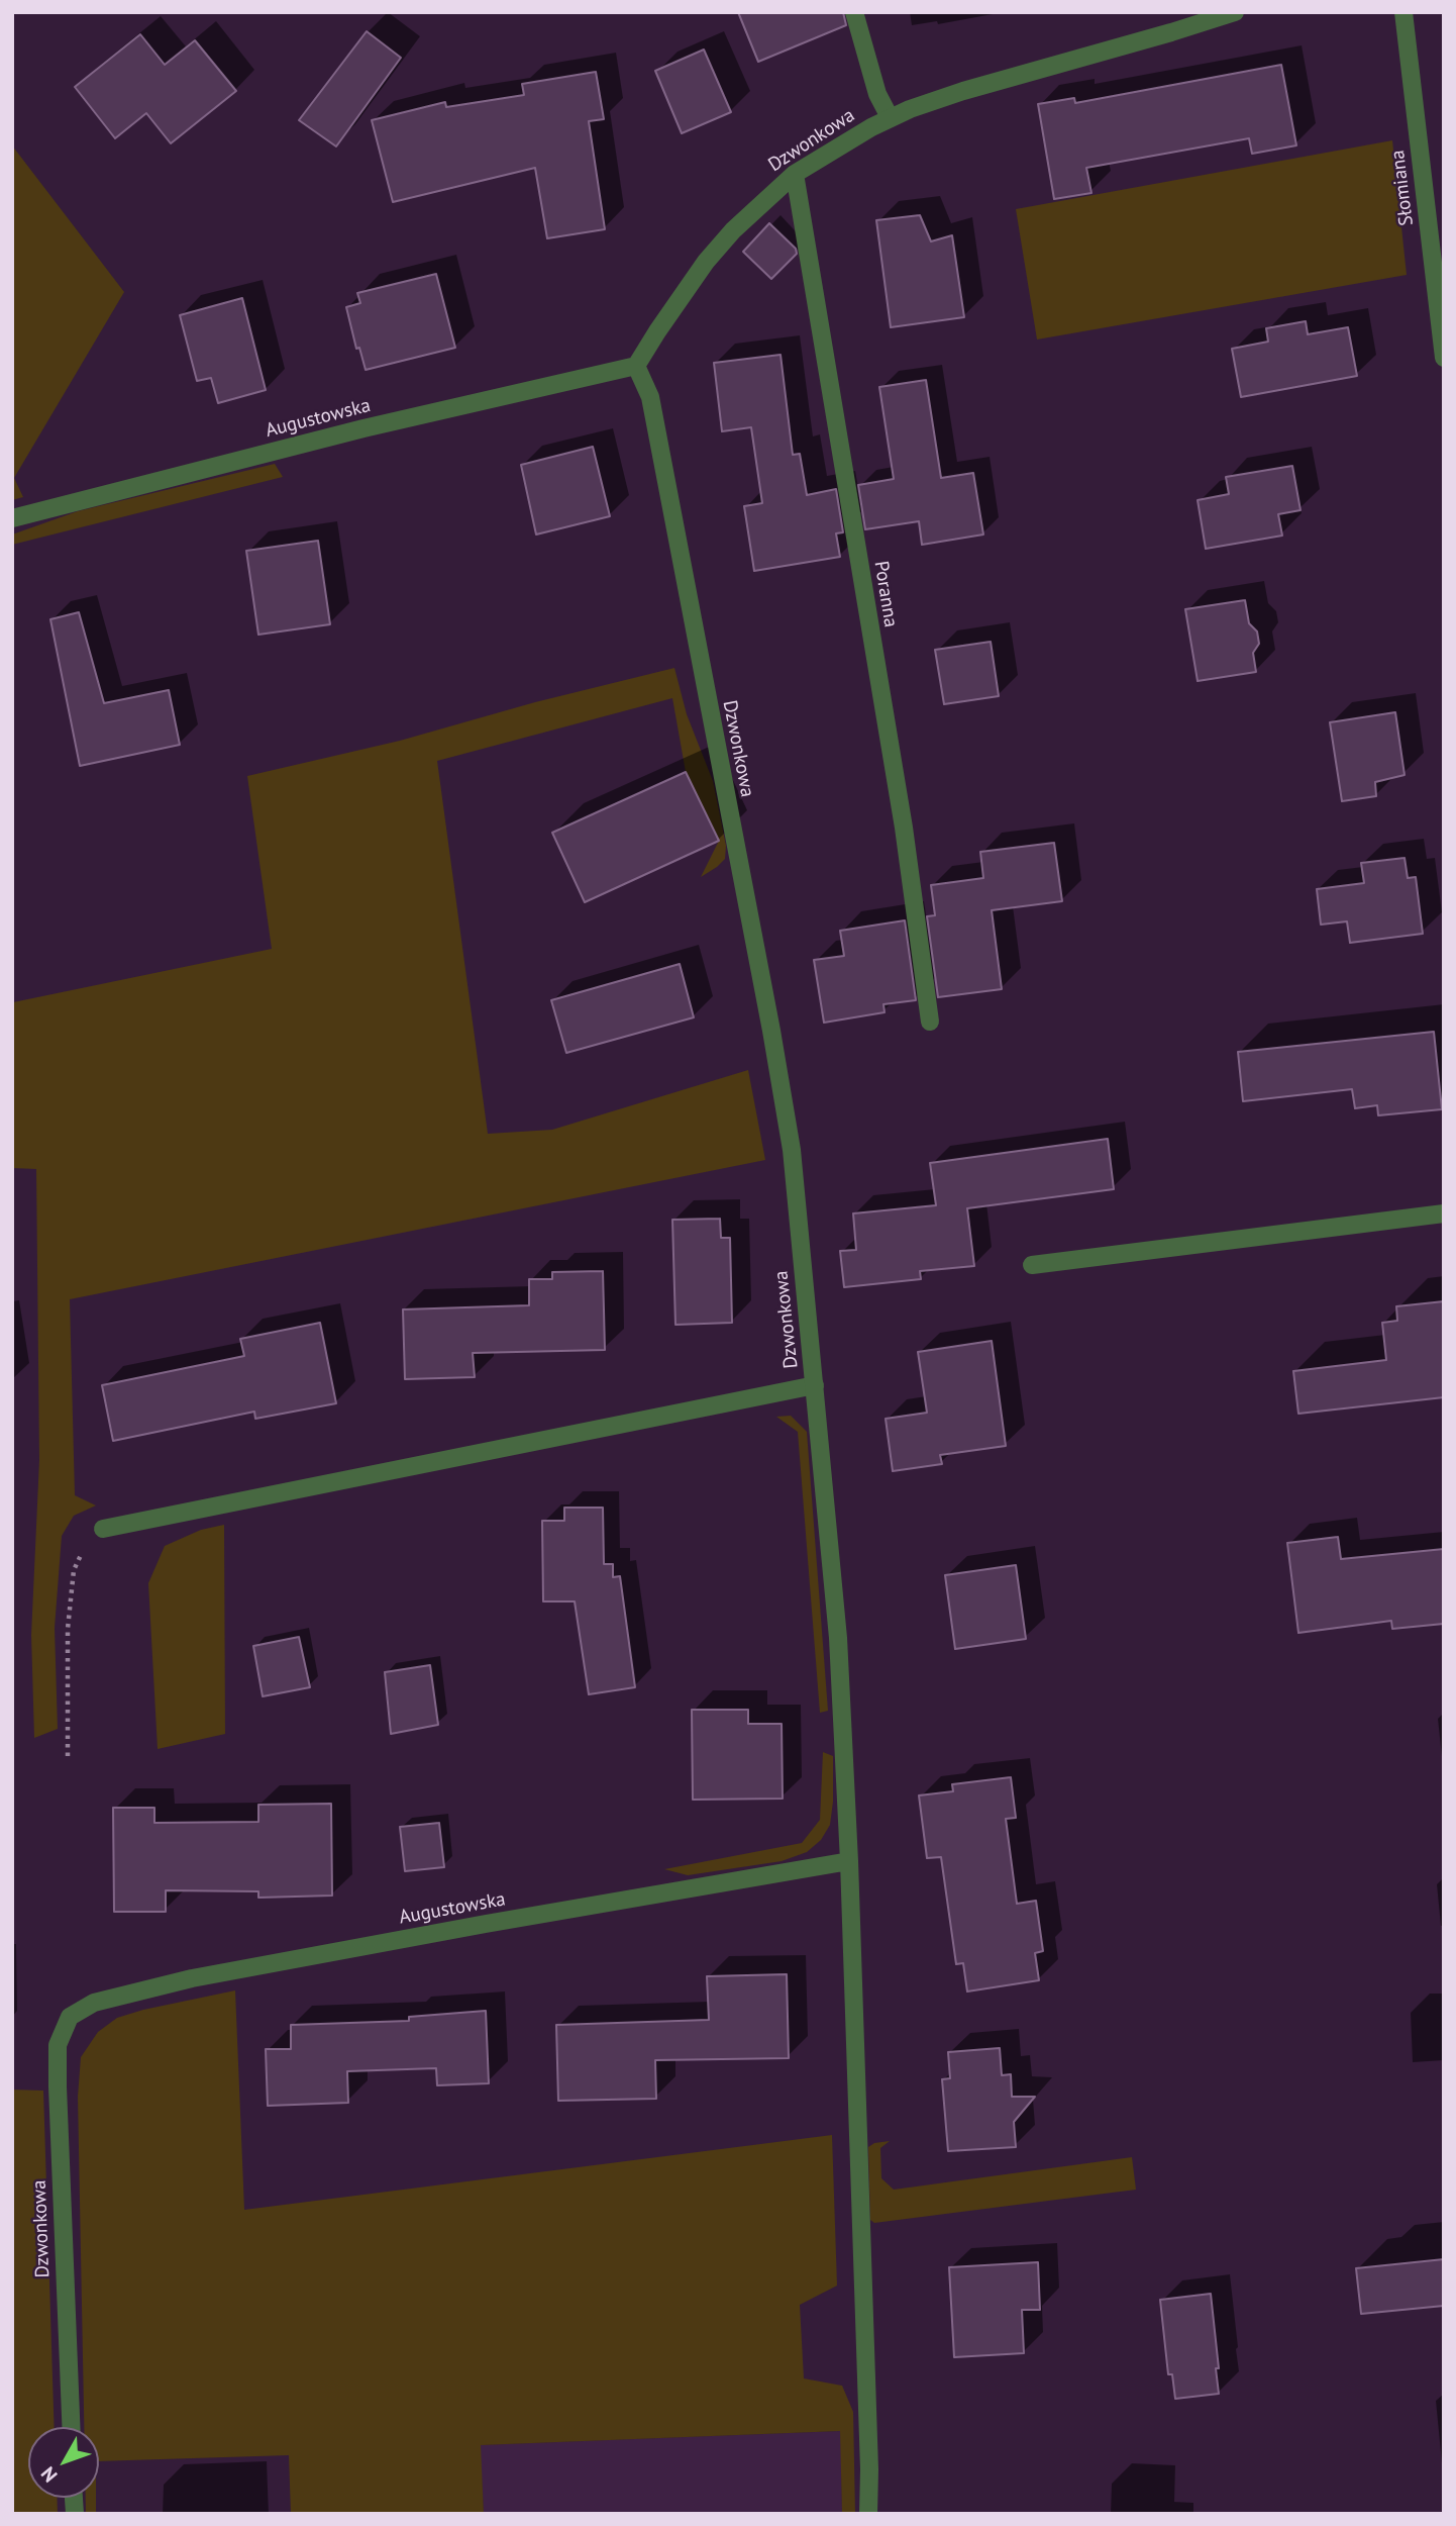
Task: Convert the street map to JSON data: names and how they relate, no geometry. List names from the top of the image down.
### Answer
{
  "streets": {
    "street": [
      "Dzwonkowa",
      "Słomiana",
      "Augustowska",
      "Poranna"
    ]
  },
  "crossings": [
    ["Dzwonkowa", "Augustowska"],
    ["Dzwonkowa", "Poranna"]
  ],
  "north": "bottom left"
}
